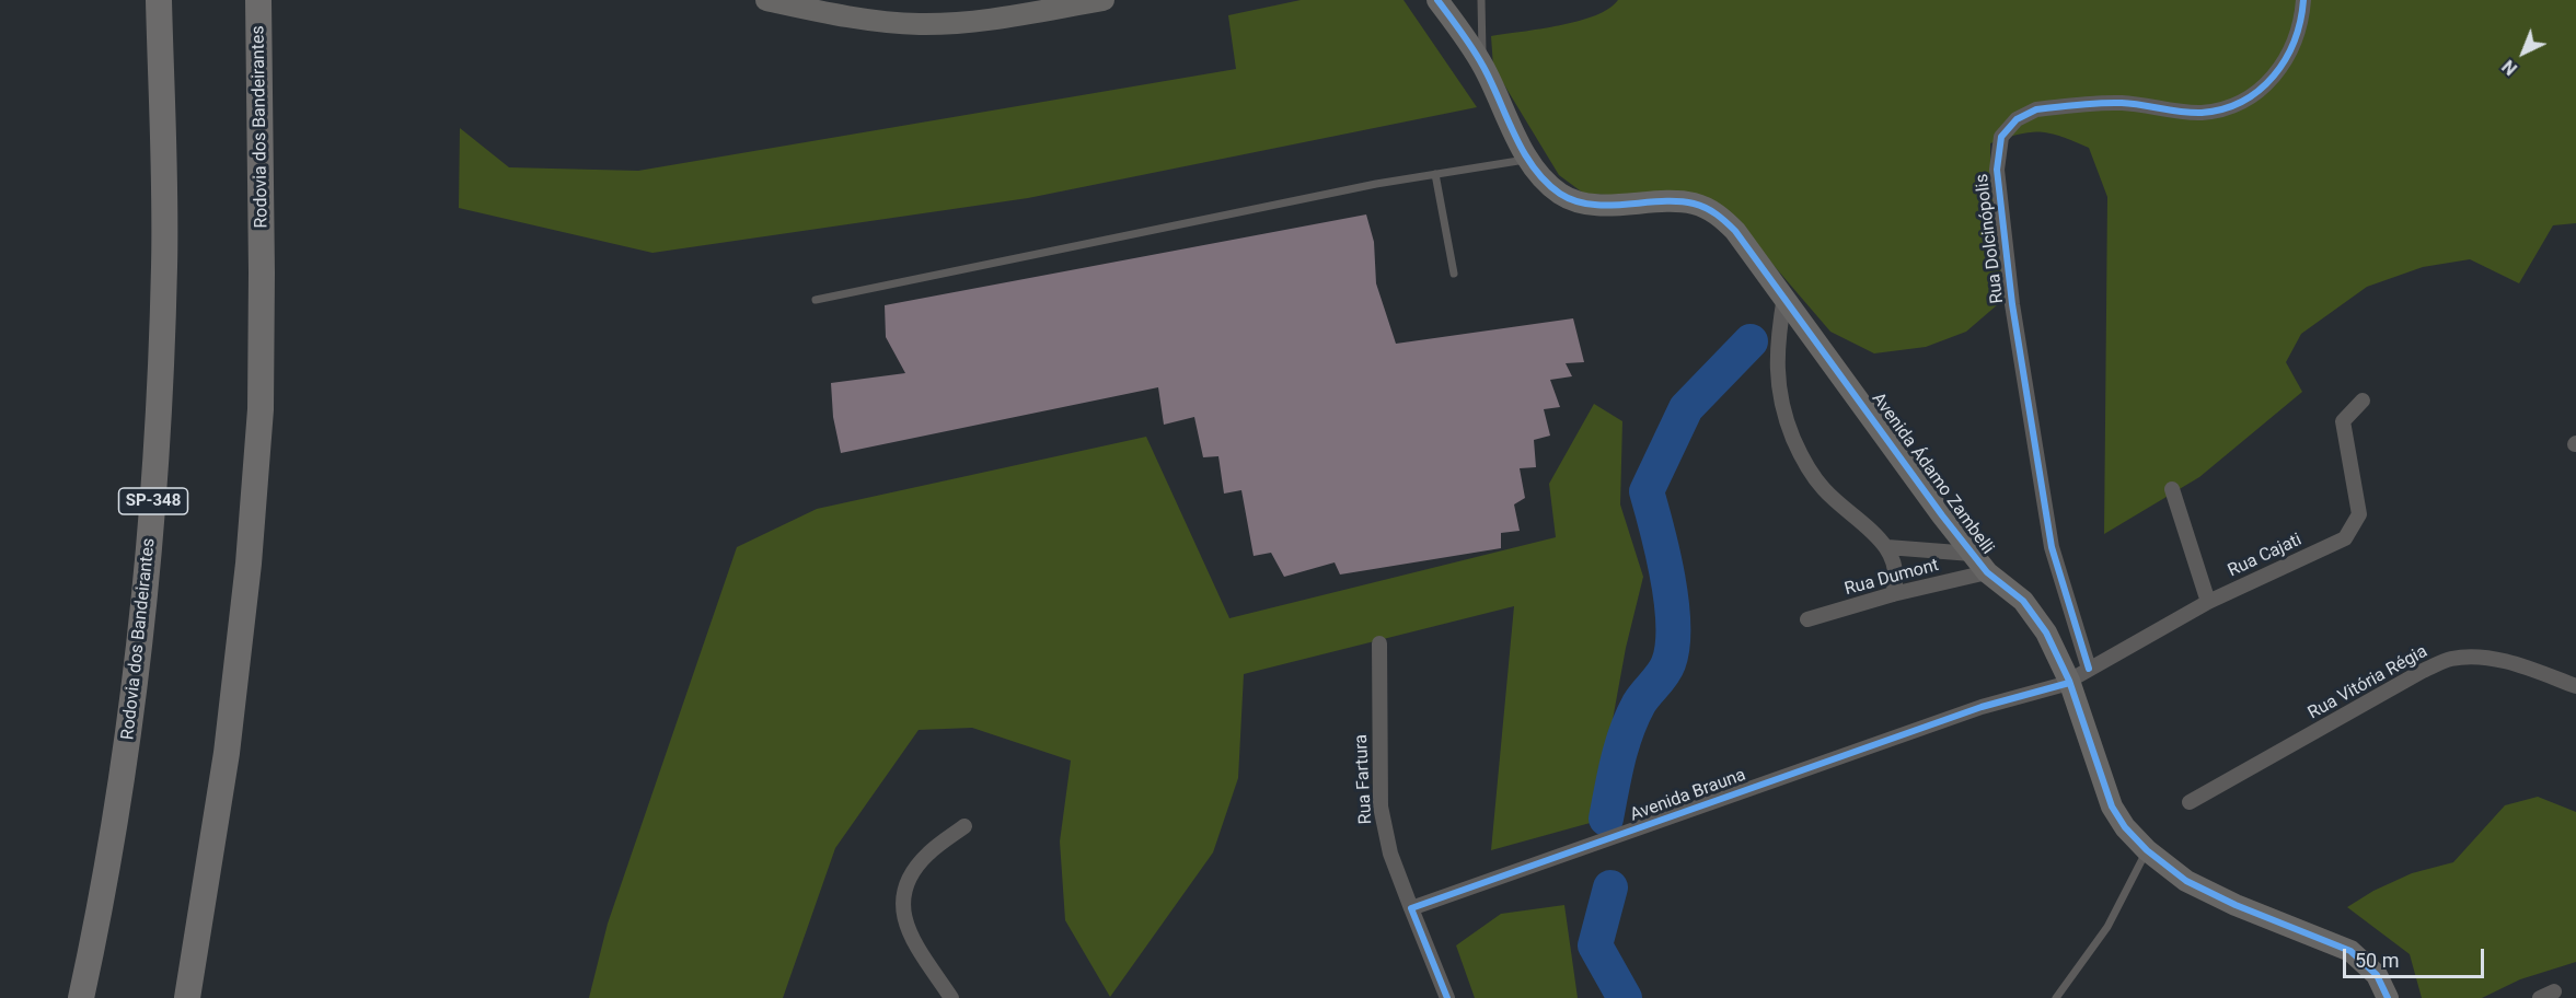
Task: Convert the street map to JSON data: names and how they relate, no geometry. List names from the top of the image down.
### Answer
{
  "streets": {
    "highway": ["Rodovia dos Bandeirantes", "SP-348"],
    "street": [
      "Rua Dolcinópolis",
      "Avenida Ádamo Zambelli",
      "Rua Cajati",
      "Rua Dumont",
      "Rua Vitória Régia",
      "Rua Fartura",
      "Avenida Brauna"
    ]
  },
  "crossings": [
    ["Rua Dolcinópolis", "Rua Cajati"],
    ["Avenida Ádamo Zambelli", "Rua Cajati"],
    ["Avenida Ádamo Zambelli", "Rua Dumont"],
    ["Avenida Ádamo Zambelli", "Avenida Brauna"],
    ["Rua Cajati", "Avenida Brauna"],
    ["Rua Fartura", "Avenida Brauna"]
  ],
  "scale_bar": "50 m",
  "north": "bottom left"
}
